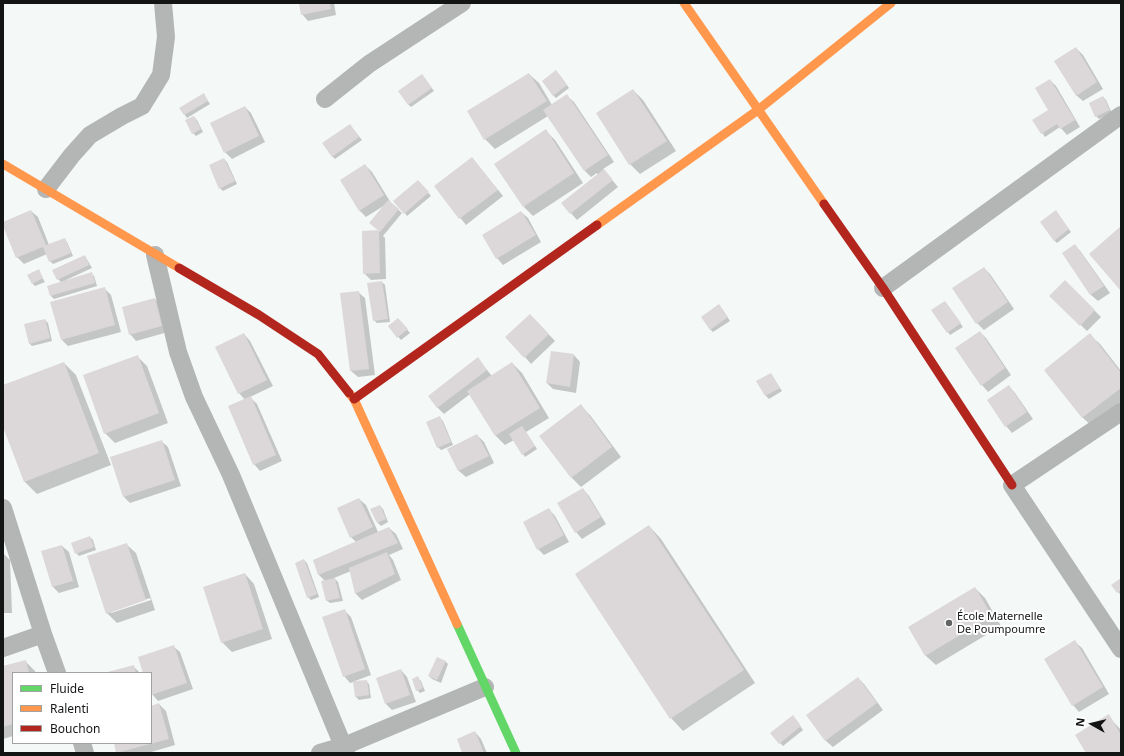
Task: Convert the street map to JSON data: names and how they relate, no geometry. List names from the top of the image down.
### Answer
{
  "places": ["École Maternelle De Poumpoumre"],
  "legend": ["Fluide", "Ralenti", "Bouchon"],
  "north": "left"
}
